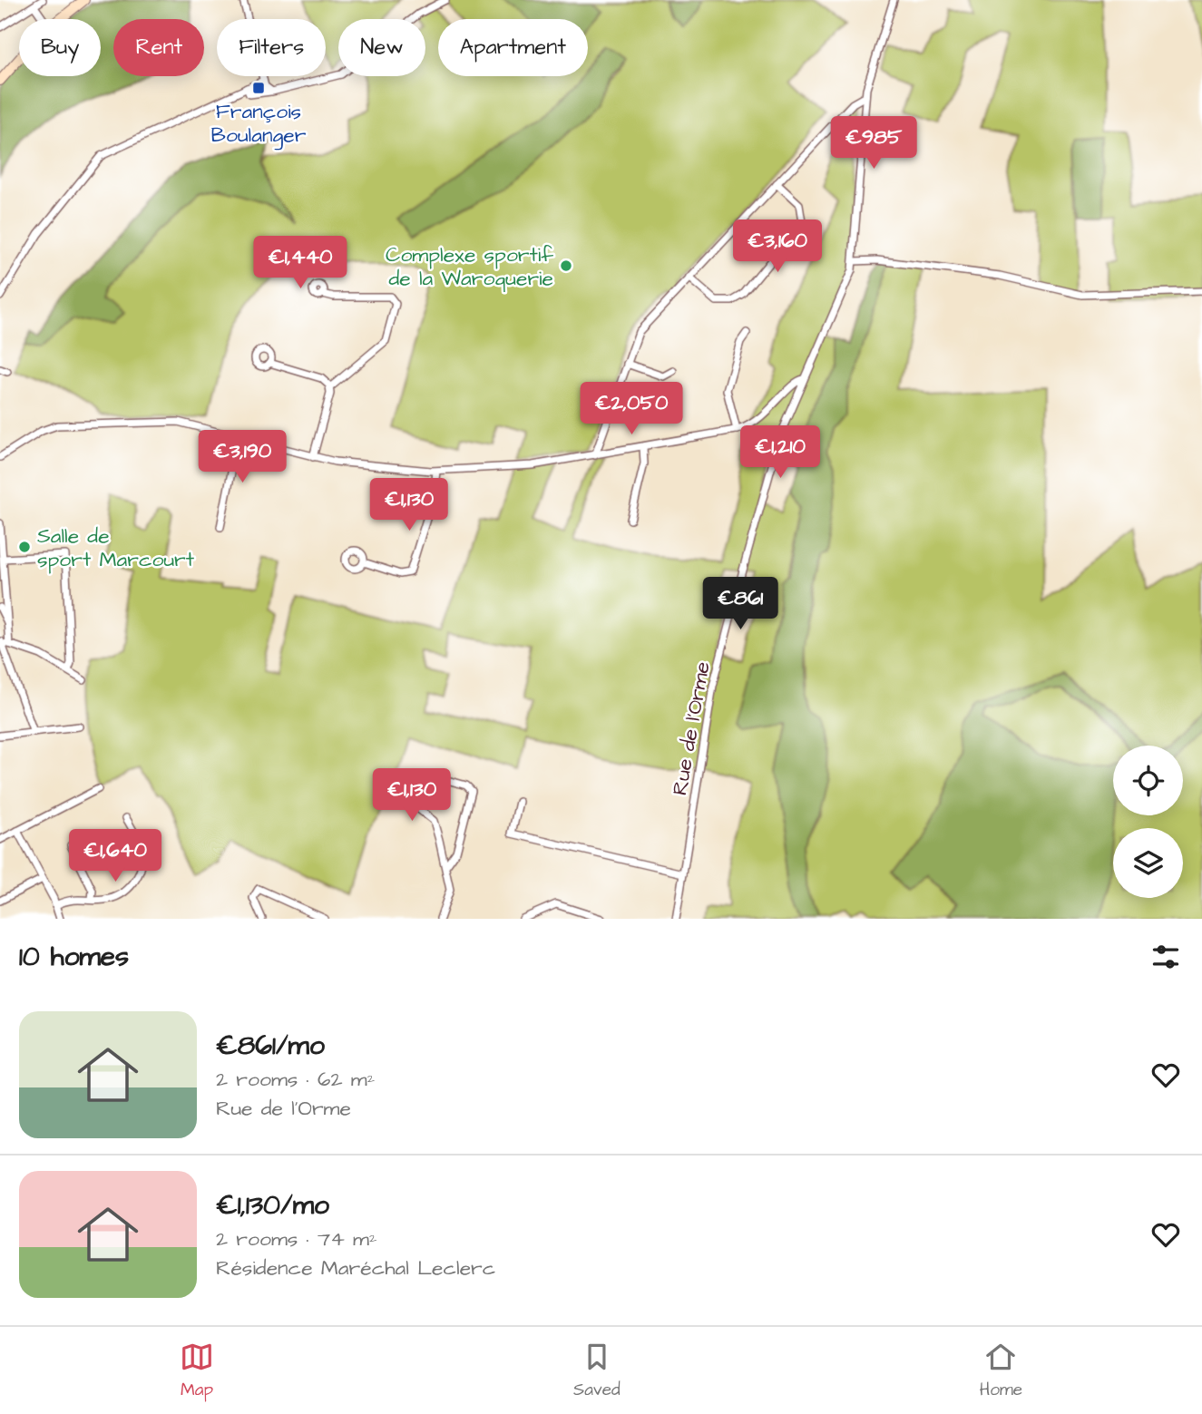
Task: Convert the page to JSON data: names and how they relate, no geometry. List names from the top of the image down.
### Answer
{
  "streets": {
    "street": ["Rue de l'Orme"]
  },
  "places": {
    "transit": ["François Boulanger"],
    "other": ["Complexe sportif de la Waroquerie", "Salle de sport Marcourt"]
  },
  "page": {
    "chip": [
      "Buy",
      "Rent",
      "Filters",
      "New",
      "Apartment"
    ],
    "price": [
      "€985",
      "€3,160",
      "€1,440",
      "€2,050",
      "€1,210",
      "€3,190",
      "€1,130",
      "€861",
      "€1,130",
      "€1,640"
    ],
    "heading": "10 homes",
    "list": [
      {
        "name": "€861/mo",
        "note": "2 rooms · 62 m² · Rue de l'Orme"
      },
      {
        "name": "€1,130/mo",
        "note": "2 rooms · 74 m² · Résidence Maréchal Leclerc"
      }
    ],
    "tabs": ["Map", "Saved", "Home"]
  }
}
